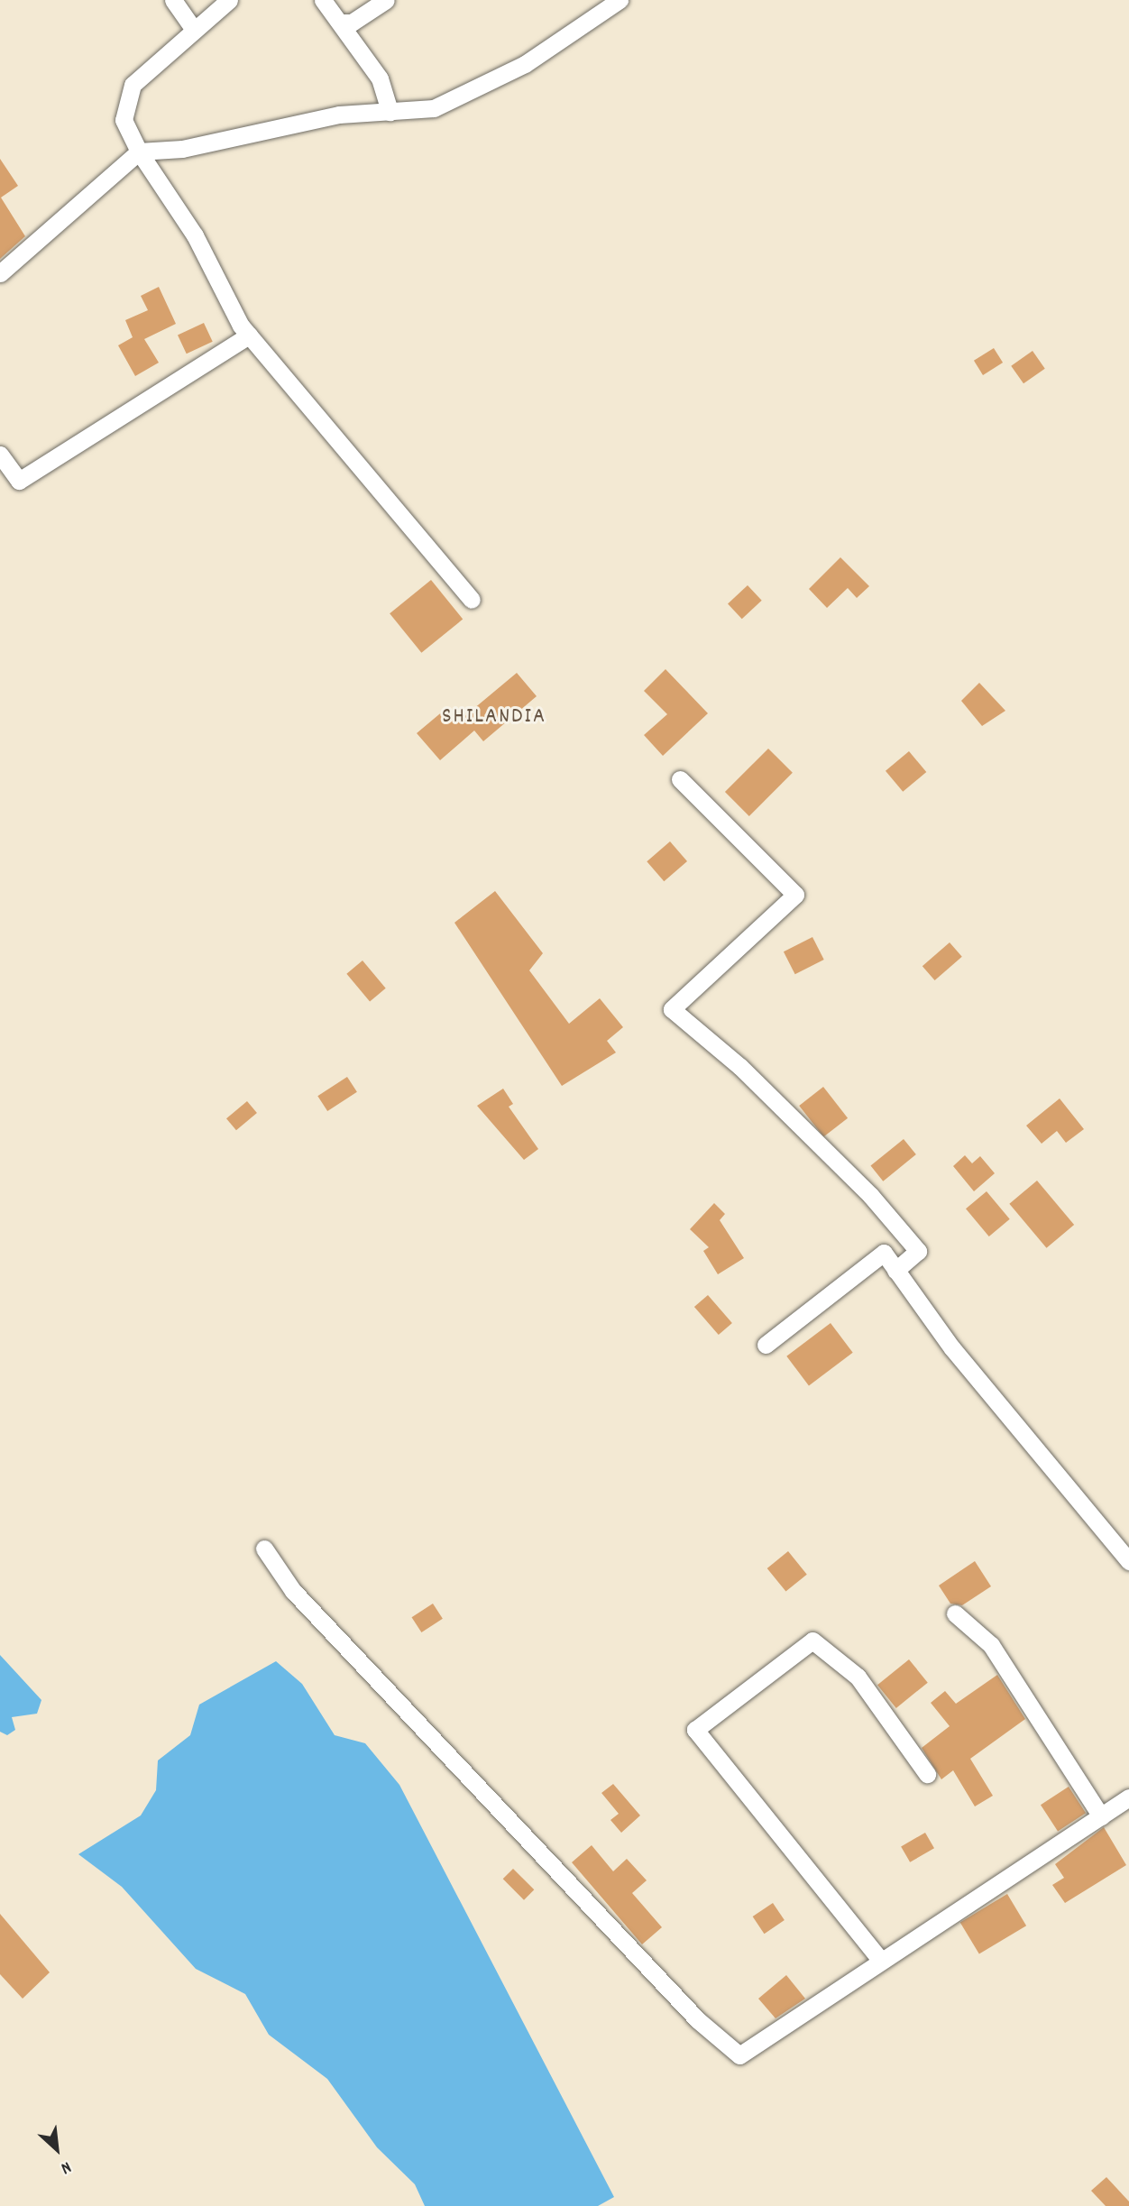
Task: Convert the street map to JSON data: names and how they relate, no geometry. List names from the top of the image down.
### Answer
{
  "districts": ["SHILANDIA"],
  "north": "bottom right"
}
